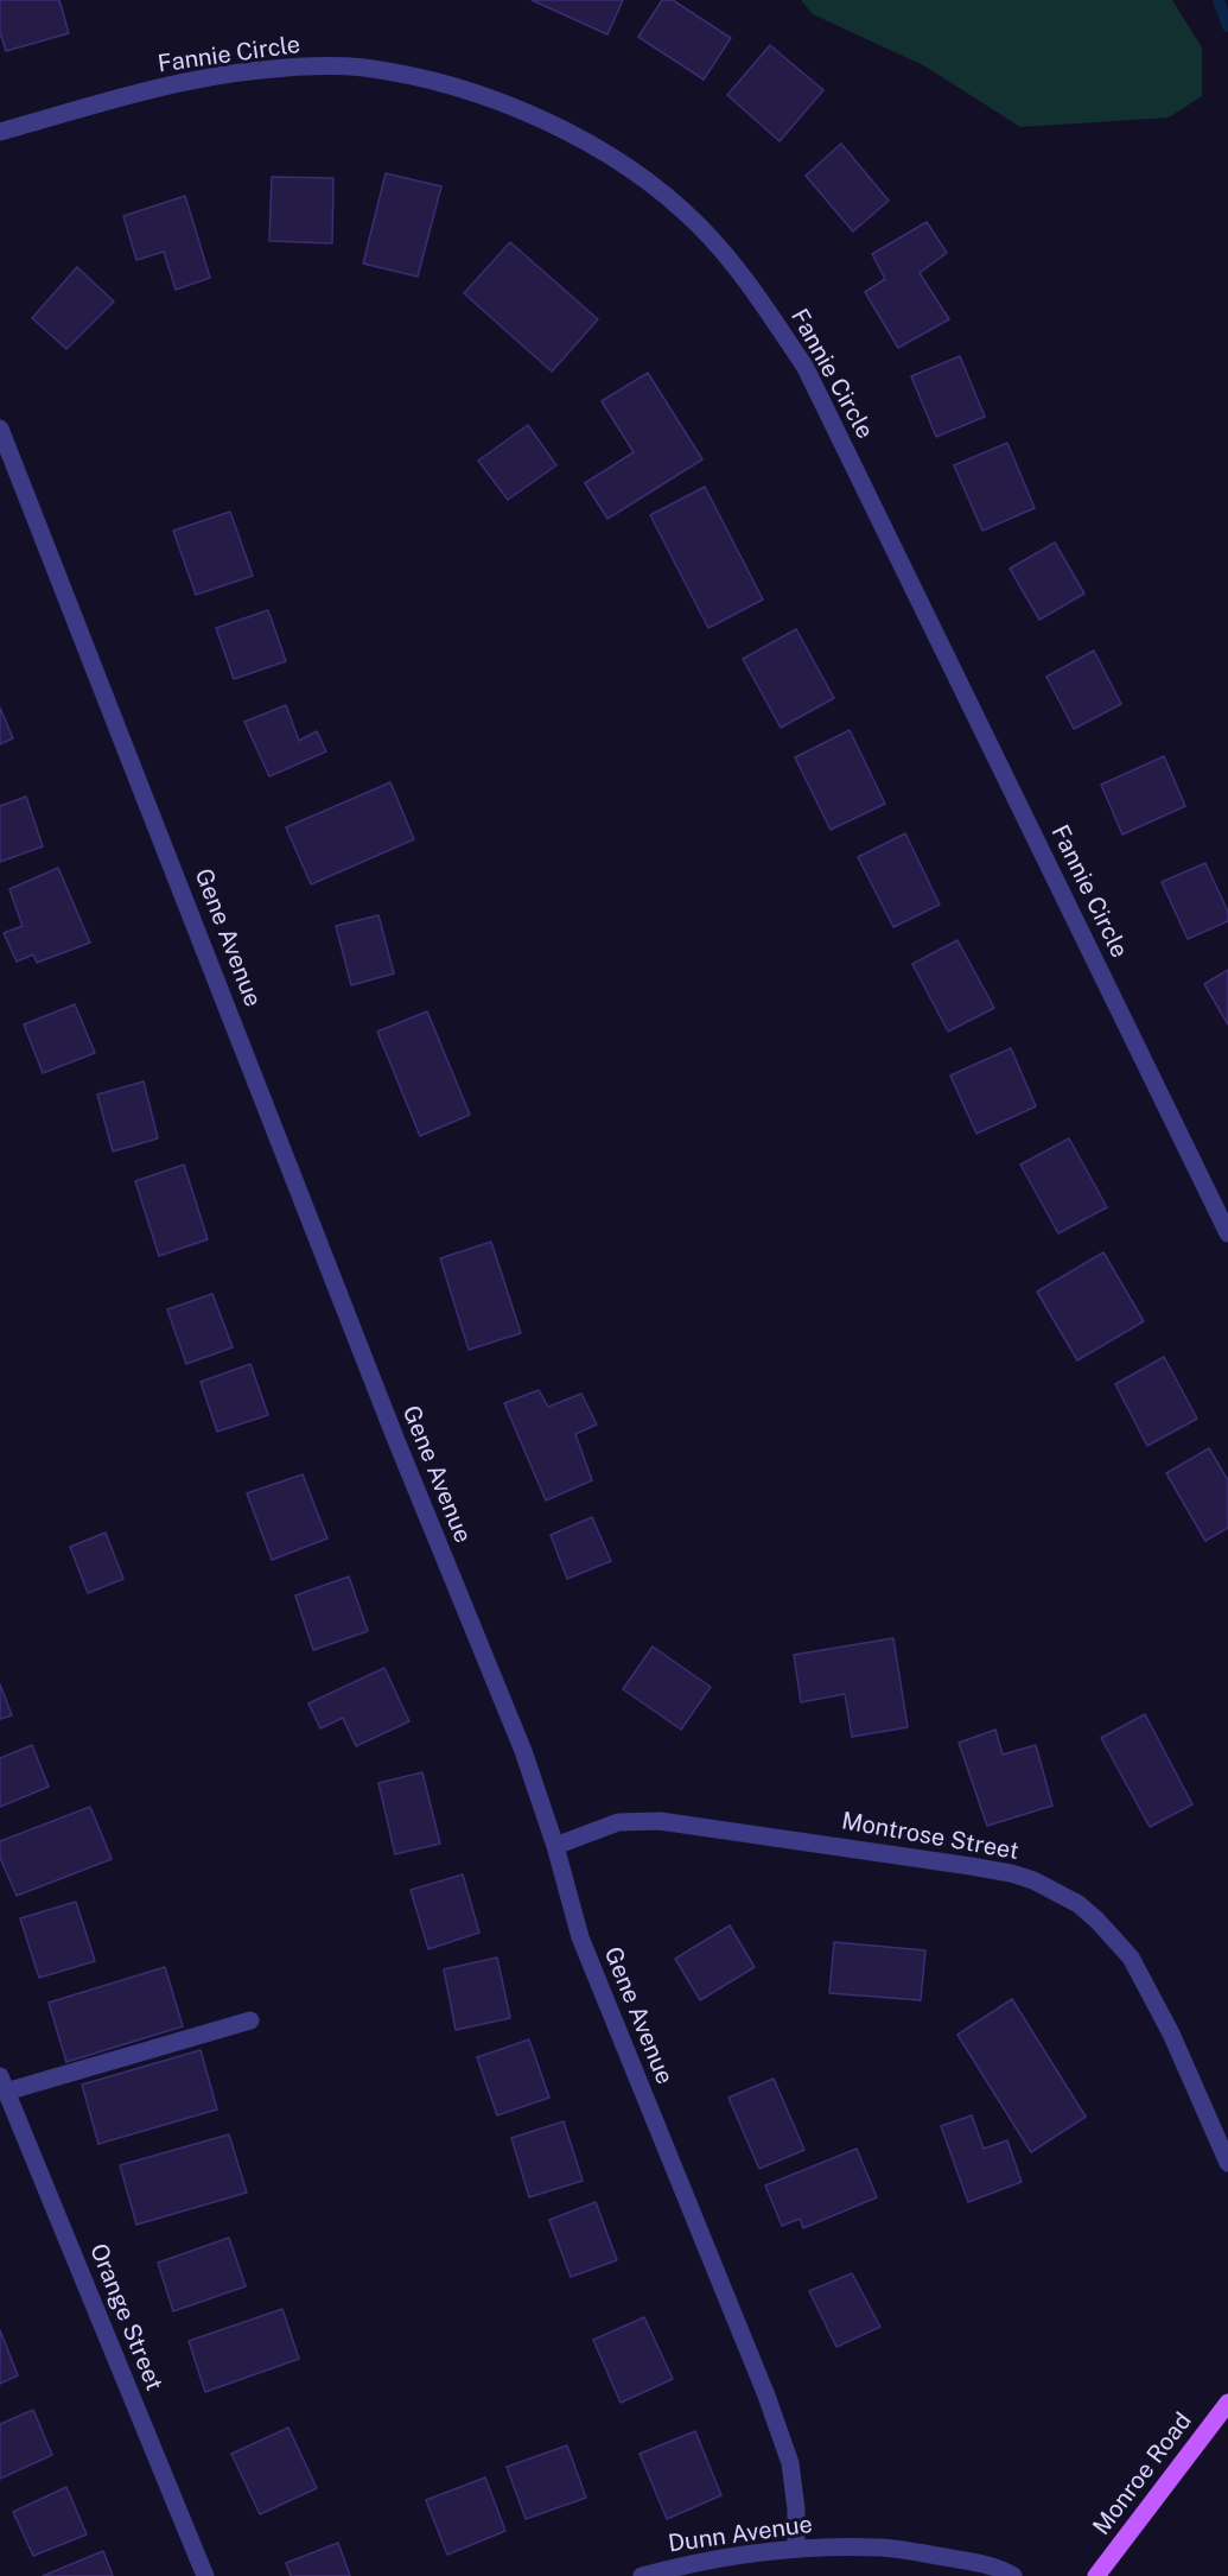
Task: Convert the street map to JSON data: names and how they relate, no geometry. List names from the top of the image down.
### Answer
{
  "streets": {
    "main road": ["Monroe Road"],
    "street": [
      "Fannie Circle",
      "Gene Avenue",
      "Montrose Street",
      "Orange Street",
      "Dunn Avenue"
    ]
  },
  "crossings": [
    ["Gene Avenue", "Montrose Street"],
    ["Gene Avenue", "Dunn Avenue"]
  ]
}
